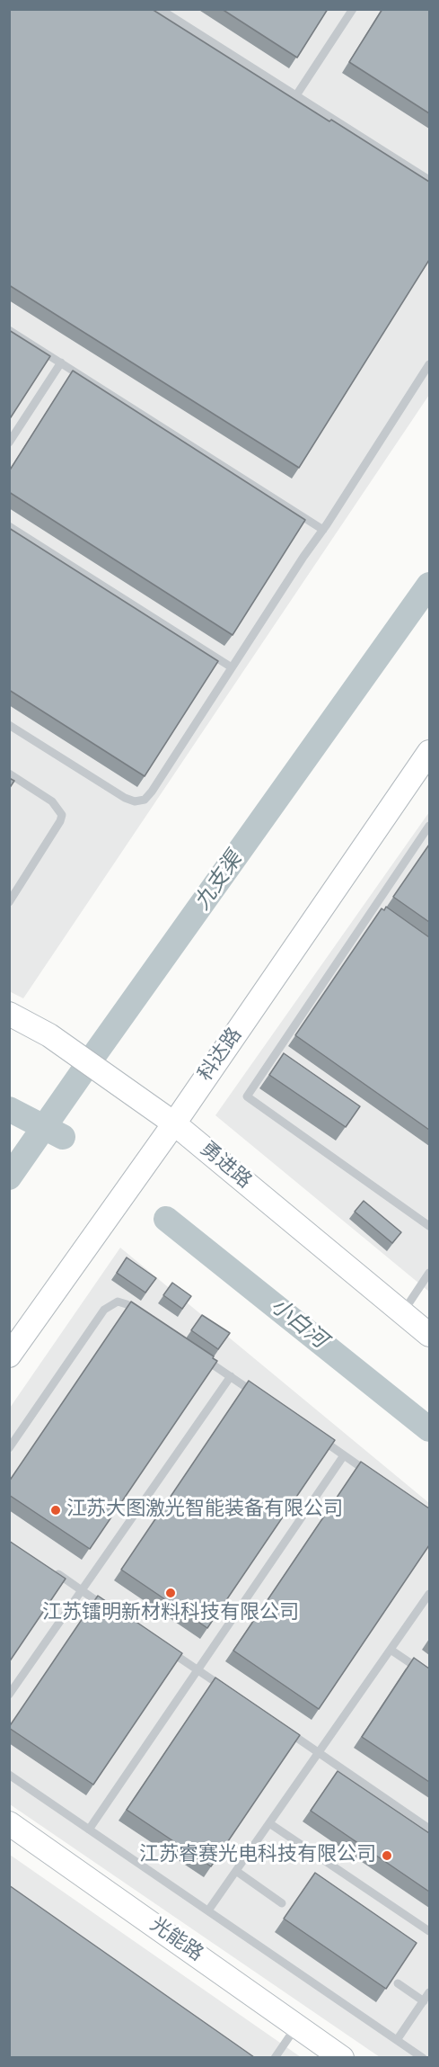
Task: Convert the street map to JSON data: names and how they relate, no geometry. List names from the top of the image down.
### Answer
{
  "streets": {
    "street": ["科达路", "勇进路", "光能路"]
  },
  "crossings": [
    ["科达路", "勇进路"]
  ],
  "water": ["九支渠", "小白河"],
  "places": ["江苏大图激光智能装备有限公司", "江苏镭明新材料科技有限公司", "江苏睿赛光电科技有限公司"]
}
